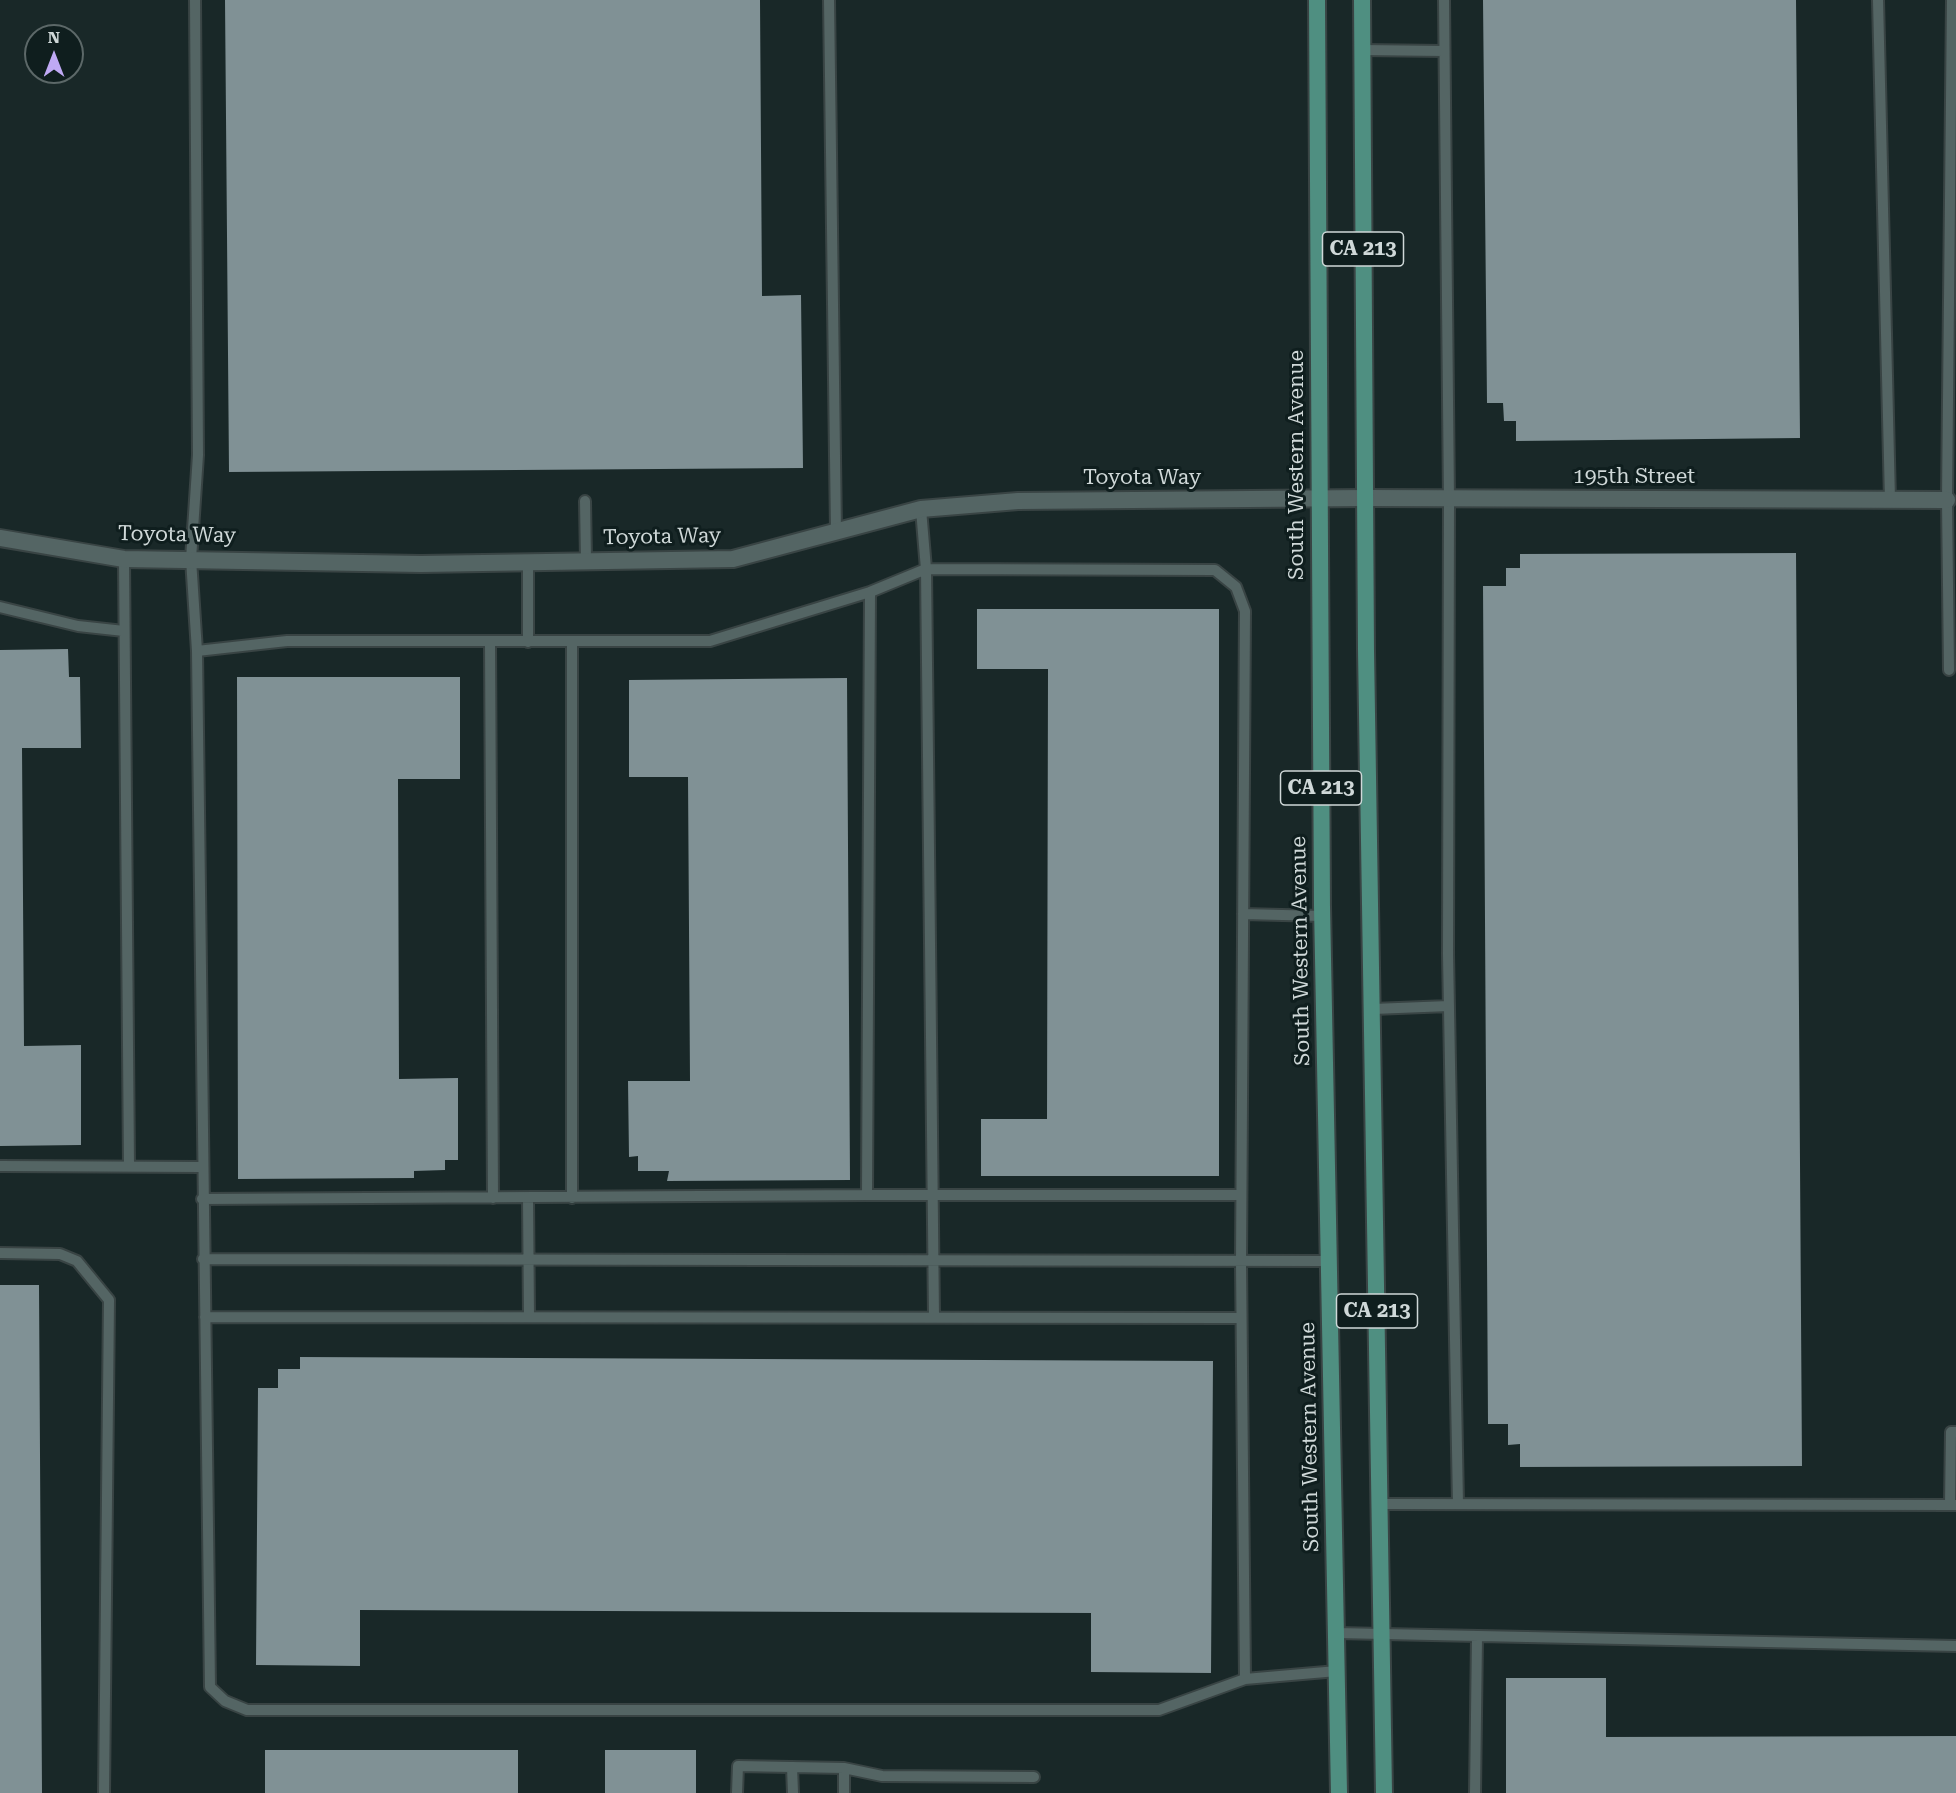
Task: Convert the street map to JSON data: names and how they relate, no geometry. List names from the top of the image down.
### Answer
{
  "streets": {
    "main road": ["CA 213", "South Western Avenue"],
    "street": ["195th Street", "Toyota Way"]
  },
  "crossings": [
    ["CA 213", "195th Street"],
    ["South Western Avenue", "195th Street"],
    ["South Western Avenue", "Toyota Way"],
    ["195th Street", "Toyota Way"]
  ],
  "north": "top"
}
